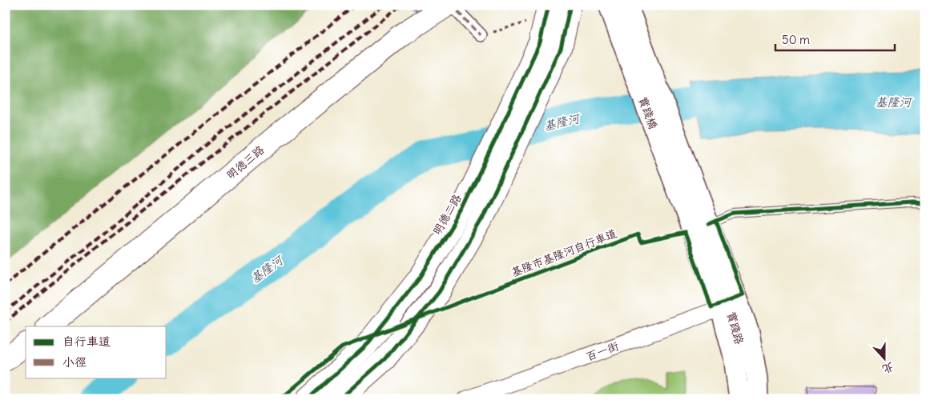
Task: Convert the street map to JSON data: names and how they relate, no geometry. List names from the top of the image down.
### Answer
{
  "streets": {
    "main road": ["明德三路", "明德二路"],
    "street": ["實踐橋", "實踐路", "百一街"],
    "cycle path": ["基隆市基隆河自行車道"]
  },
  "crossings": [
    ["實踐橋", "實踐路"],
    ["實踐路", "百一街"]
  ],
  "water": ["基隆河"],
  "legend": ["自行車道", "小徑"],
  "scale_bar": "50 m",
  "north": "bottom"
}
